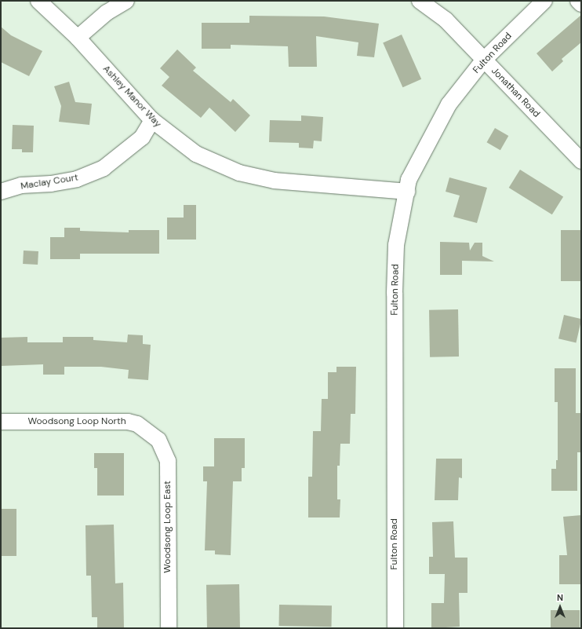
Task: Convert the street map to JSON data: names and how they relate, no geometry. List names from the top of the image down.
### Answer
{
  "streets": {
    "street": [
      "Fulton Road",
      "Jonathan Road",
      "Ashley Manor Way",
      "Maclay Court",
      "Woodsong Loop North",
      "Woodsong Loop East"
    ]
  },
  "crossings": [
    ["Fulton Road", "Jonathan Road"],
    ["Fulton Road", "Ashley Manor Way"],
    ["Ashley Manor Way", "Maclay Court"],
    ["Woodsong Loop North", "Woodsong Loop East"]
  ],
  "north": "top"
}
